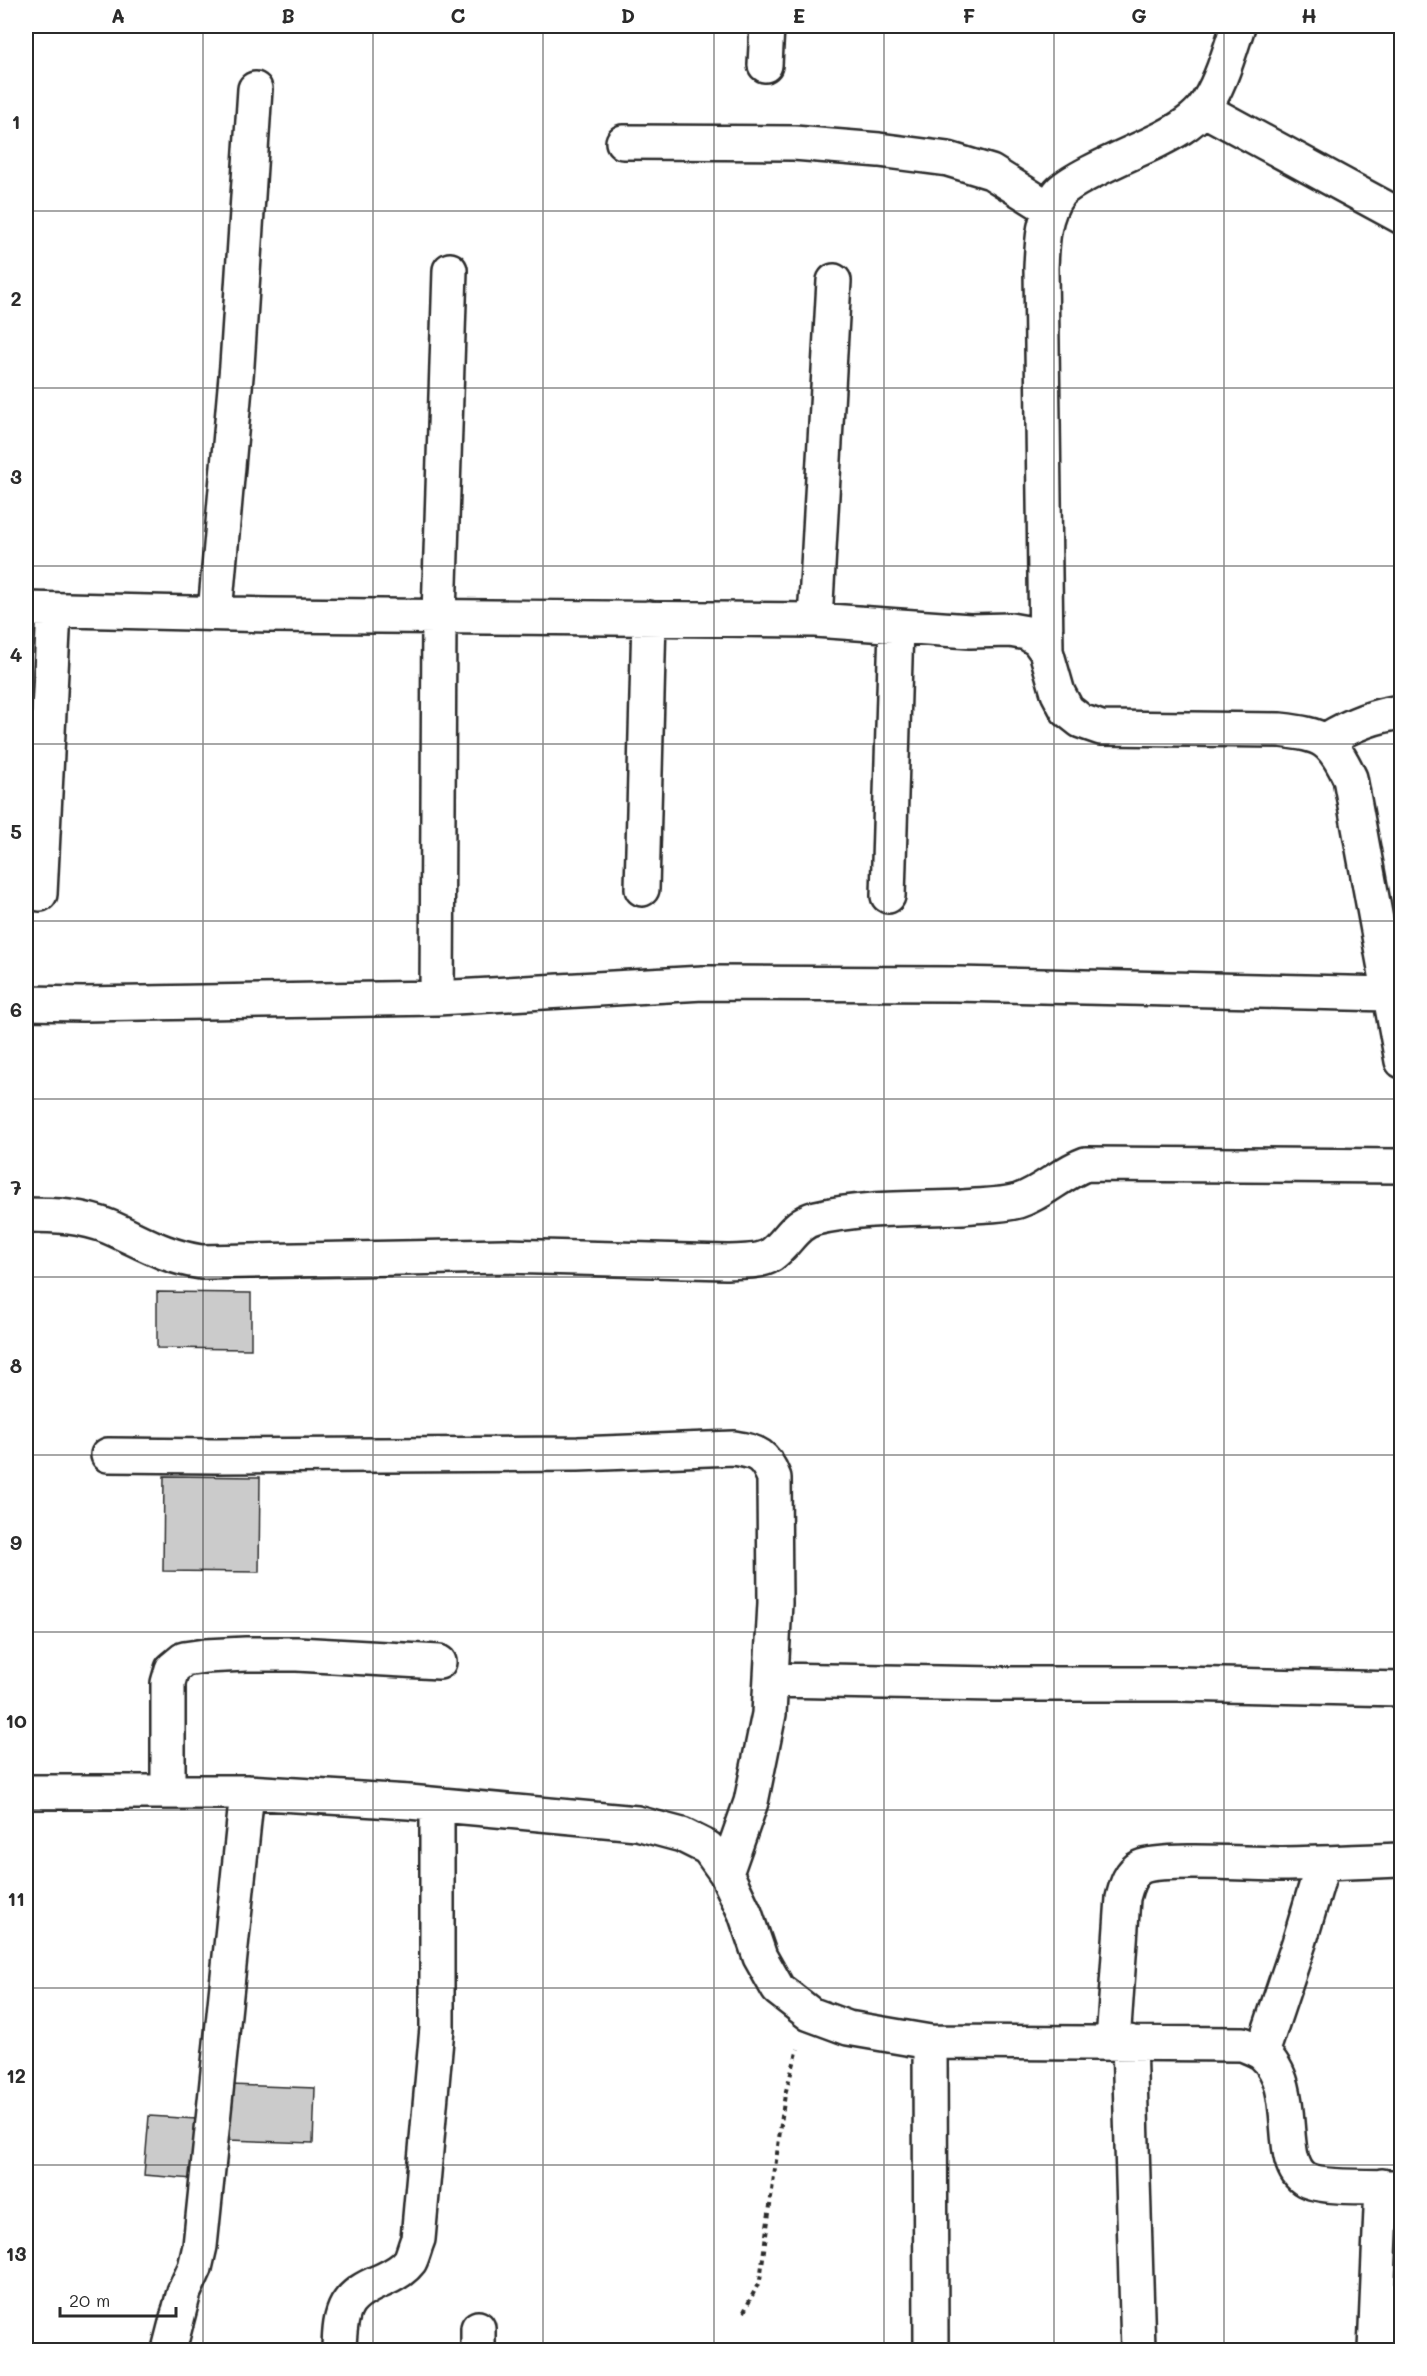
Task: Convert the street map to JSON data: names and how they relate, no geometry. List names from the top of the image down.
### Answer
{
  "scale_bar": "20 m",
  "grid": {
    "columns": [
      "A",
      "B",
      "C",
      "D",
      "E",
      "F",
      "G",
      "H"
    ],
    "rows": [
      "1",
      "2",
      "3",
      "4",
      "5",
      "6",
      "7",
      "8",
      "9",
      "10",
      "11",
      "12",
      "13"
    ]
  }
}
